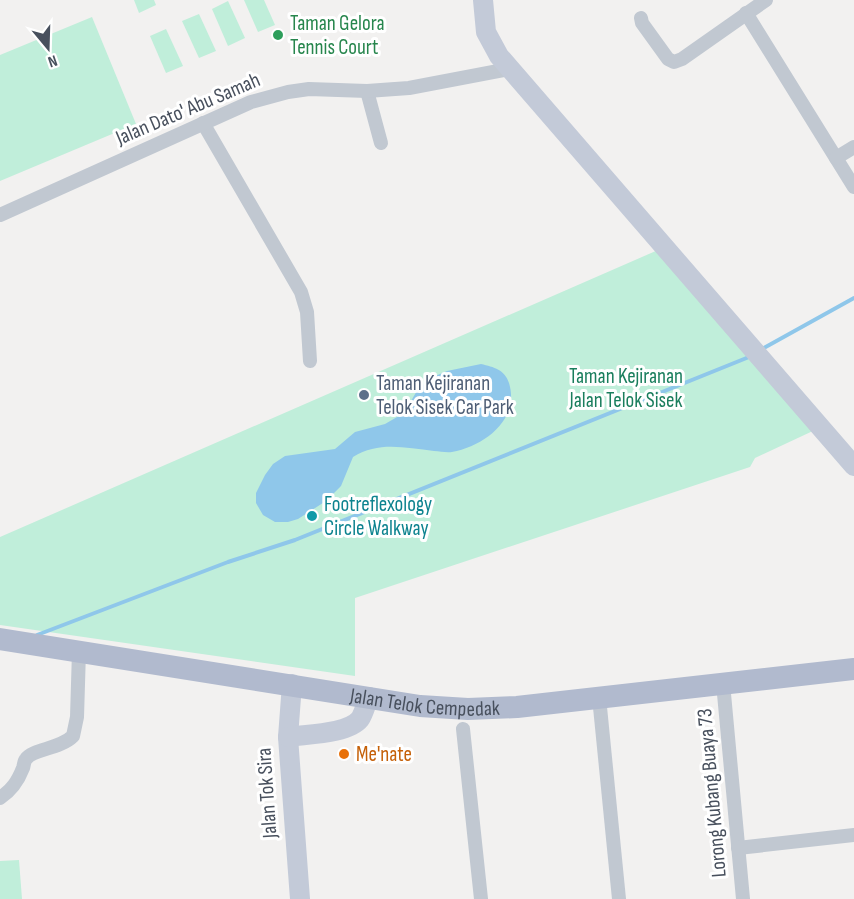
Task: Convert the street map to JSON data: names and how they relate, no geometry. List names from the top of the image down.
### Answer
{
  "streets": {
    "main road": ["Jalan Telok Cempedak"],
    "street": ["Jalan Dato' Abu Samah", "Jalan Tok Sira", "Lorong Kubang Buaya 73"]
  },
  "crossings": [
    ["Jalan Telok Cempedak", "Jalan Tok Sira"],
    ["Jalan Telok Cempedak", "Lorong Kubang Buaya 73"]
  ],
  "parks": ["Taman Kejiranan Jalan Telok Sisek"],
  "places": [
    "Taman Gelora Tennis Court",
    "Taman Kejiranan Telok Sisek Car Park",
    "Footreflexology Circle Walkway",
    "Me'nate"
  ],
  "north": "bottom"
}
